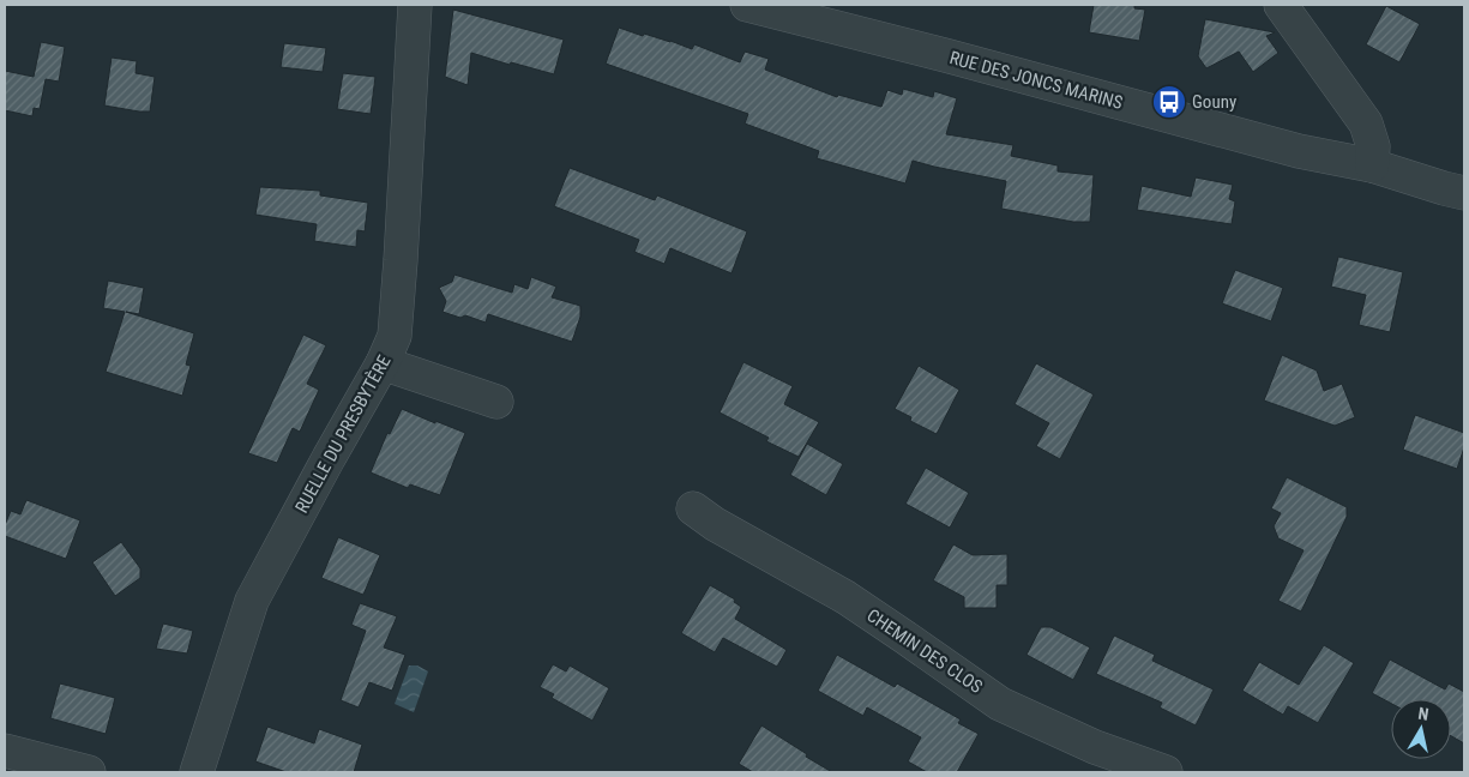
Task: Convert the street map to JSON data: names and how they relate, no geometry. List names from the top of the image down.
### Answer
{
  "streets": {
    "street": ["RUE DES JONCS MARINS", "RUELLE DU PRESBYTÈRE", "CHEMIN DES CLOS"]
  },
  "places": {
    "bus stop": ["Gouny"]
  },
  "north": "top"
}
